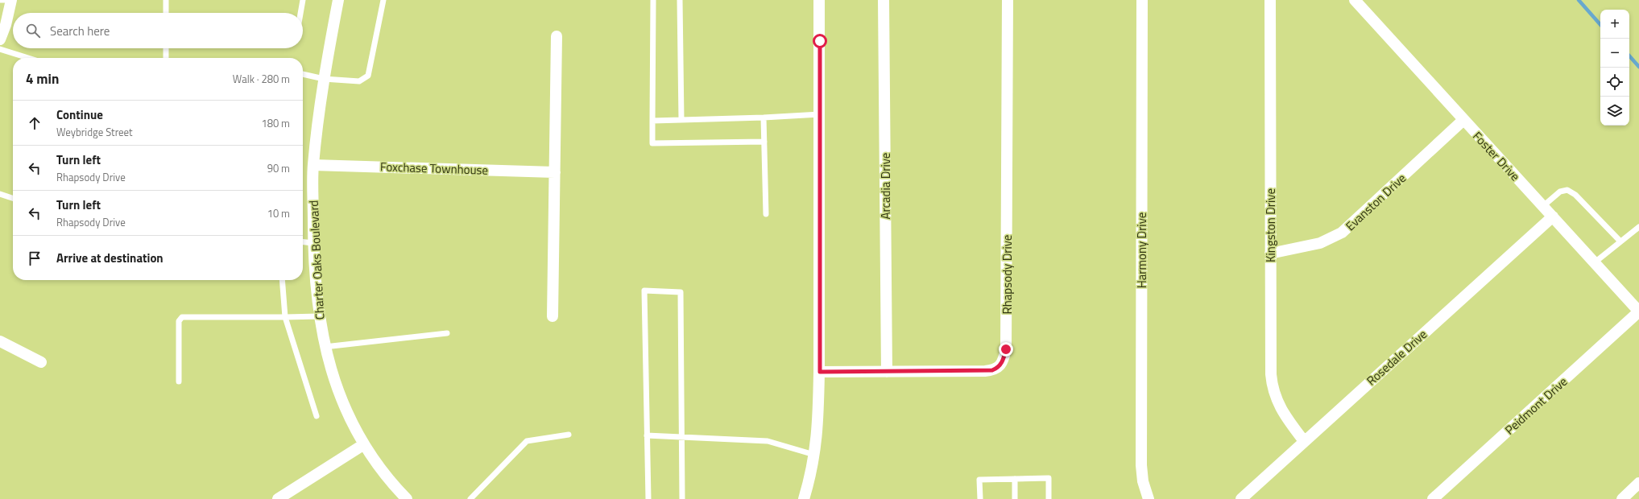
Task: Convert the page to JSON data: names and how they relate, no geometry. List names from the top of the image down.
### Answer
{
  "streets": {
    "street": [
      "Foster Drive",
      "Foxchase Townhouse",
      "Arcadia Drive",
      "Evanston Drive",
      "Kingston Drive",
      "Harmony Drive",
      "Charter Oaks Boulevard",
      "Rhapsody Drive",
      "Rosedale Drive",
      "Peidmont Drive"
    ]
  },
  "crossings": [
    ["Foster Drive", "Evanston Drive"],
    ["Foster Drive", "Rosedale Drive"],
    ["Foster Drive", "Peidmont Drive"],
    ["Foxchase Townhouse", "Charter Oaks Boulevard"],
    ["Arcadia Drive", "Rhapsody Drive"],
    ["Evanston Drive", "Kingston Drive"],
    ["Kingston Drive", "Rosedale Drive"]
  ],
  "page": {
    "map_buttons": ["+", "−"],
    "search": "Search here",
    "heading": ["4 min", "Walk · 280 m"],
    "list": [
      ["Continue", "Weybridge Street", "180 m"],
      ["Turn left", "Rhapsody Drive", "90 m"],
      ["Turn left", "Rhapsody Drive", "10 m"],
      "Arrive at destination"
    ]
  }
}
